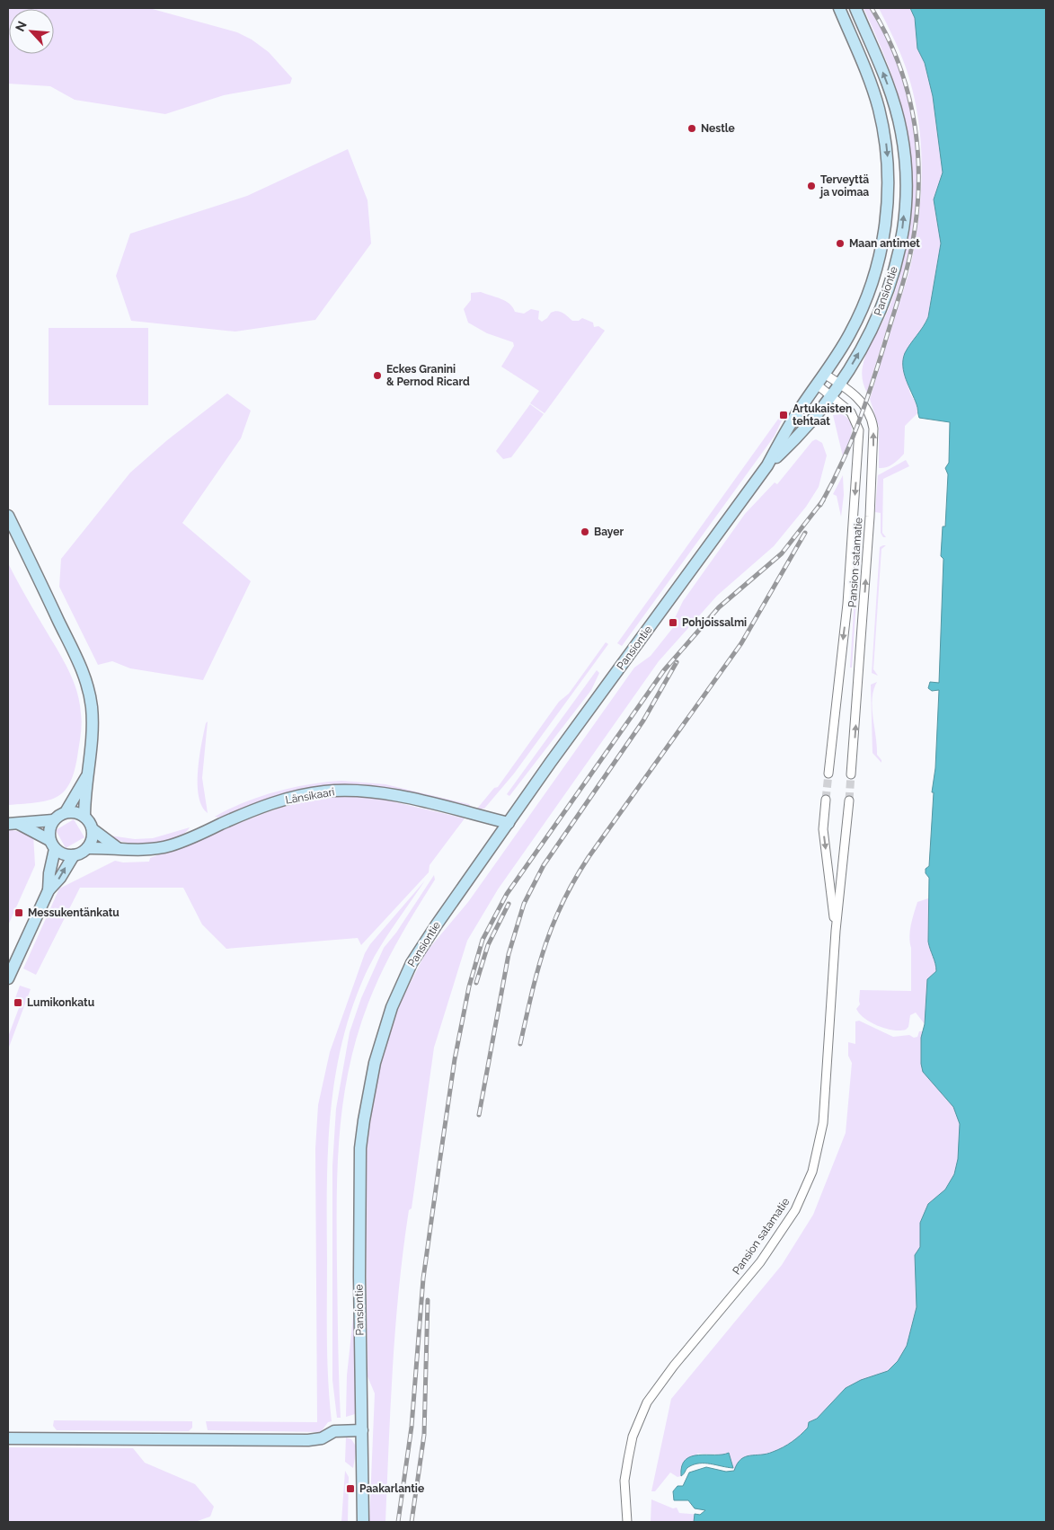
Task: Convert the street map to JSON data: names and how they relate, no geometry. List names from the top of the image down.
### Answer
{
  "streets": {
    "street": ["Pansiontie", "Pansion satamatie", "Länsikaari"]
  },
  "crossings": [
    ["Pansiontie", "Pansion satamatie"],
    ["Pansiontie", "Länsikaari"]
  ],
  "places": {
    "other": [
      "Nestle",
      "Terveyttä ja voimaa",
      "Maan antimet",
      "Eckes Granini & Pernod Ricard",
      "Bayer"
    ],
    "transit": [
      "Artukaisten tehtaat",
      "Pohjoissalmi",
      "Messukentänkatu",
      "Lumikonkatu",
      "Paakarlantie"
    ]
  },
  "north": "top left"
}
